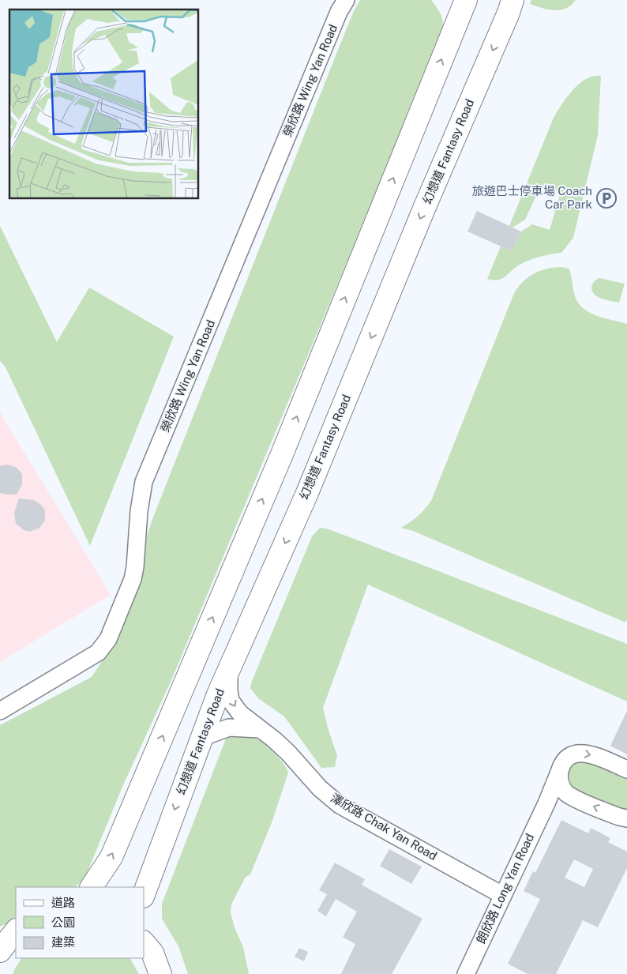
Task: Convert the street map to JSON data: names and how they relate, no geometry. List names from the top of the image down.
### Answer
{
  "streets": {
    "main road": ["幻想道 Fantasy Road"],
    "street": ["榮欣路 Wing Yan Road", "澤欣路 Chak Yan Road", "朗欣路 Long Yan Road"]
  },
  "crossings": [
    ["幻想道 Fantasy Road", "澤欣路 Chak Yan Road"],
    ["澤欣路 Chak Yan Road", "朗欣路 Long Yan Road"]
  ],
  "places": {
    "parking": ["旅遊巴士停車場 Coach Car Park"]
  },
  "legend": ["道路", "公園", "建築"]
}
